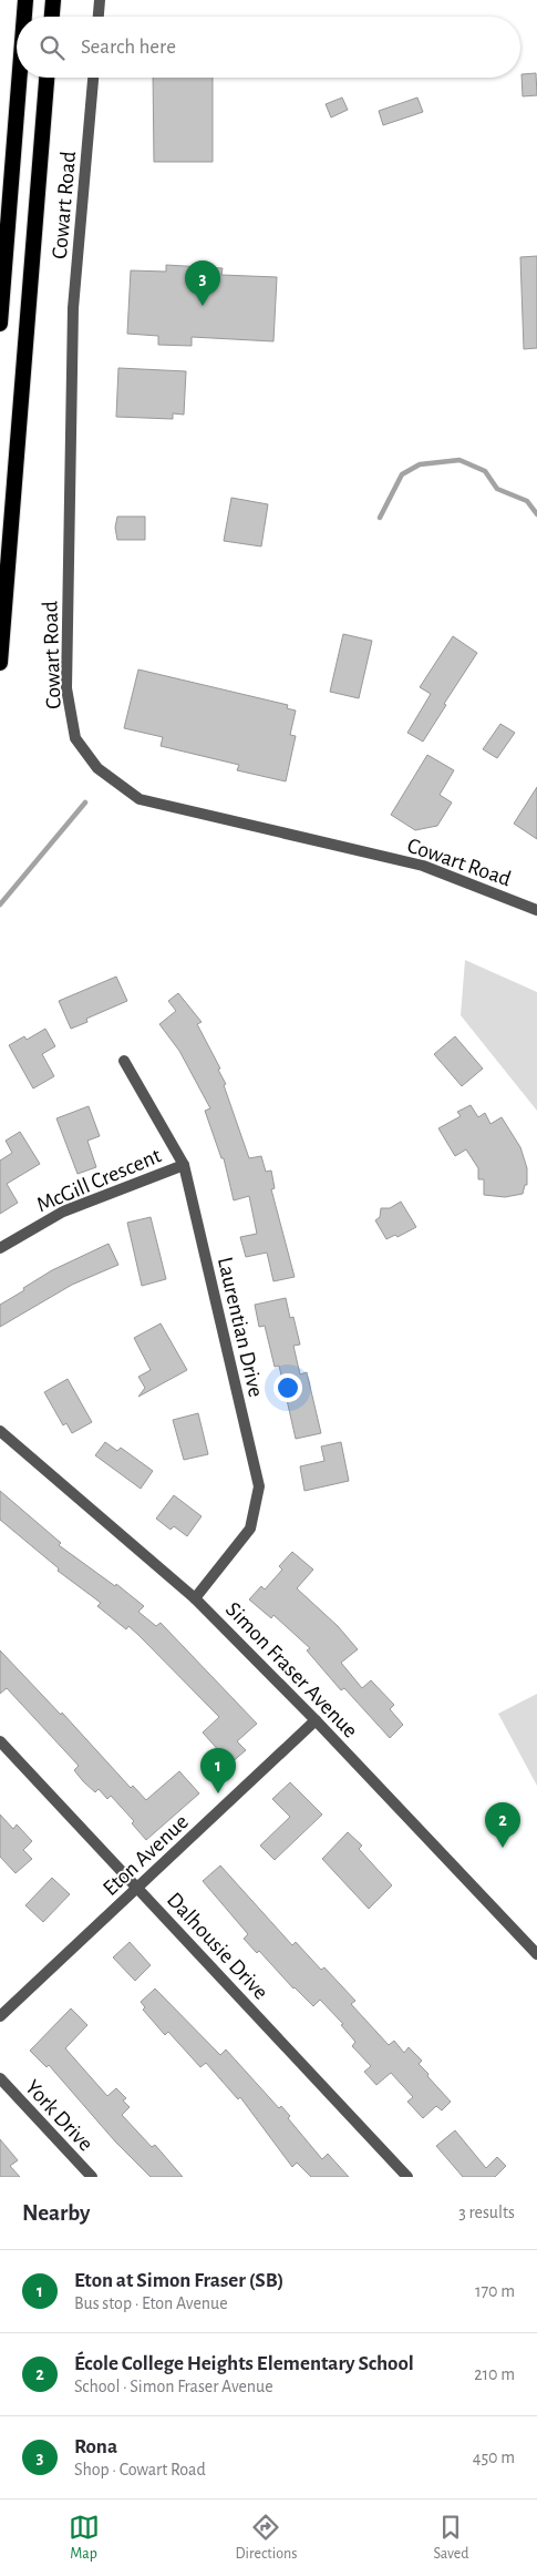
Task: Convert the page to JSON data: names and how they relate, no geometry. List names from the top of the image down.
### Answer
{
  "streets": {
    "street": [
      "Cowart Road",
      "McGill Crescent",
      "Laurentian Drive",
      "Simon Fraser Avenue",
      "Eton Avenue",
      "Dalhousie Drive",
      "York Drive"
    ]
  },
  "crossings": [
    ["McGill Crescent", "Laurentian Drive"],
    ["Laurentian Drive", "Simon Fraser Avenue"],
    ["Simon Fraser Avenue", "Eton Avenue"],
    ["Eton Avenue", "Dalhousie Drive"]
  ],
  "page": {
    "search": "Search here",
    "pins": ["3", "1", "2"],
    "heading": ["Nearby", "3 results"],
    "list": [
      {
        "mark": "1",
        "name": "Eton at Simon Fraser (SB)",
        "note": "Bus stop · Eton Avenue",
        "value": "170 m"
      },
      {
        "mark": "2",
        "name": "École College Heights Elementary School",
        "note": "School · Simon Fraser Avenue",
        "value": "210 m"
      },
      {
        "mark": "3",
        "name": "Rona",
        "note": "Shop · Cowart Road",
        "value": "450 m"
      }
    ],
    "nav": ["Map", "Directions", "Saved"]
  }
}
